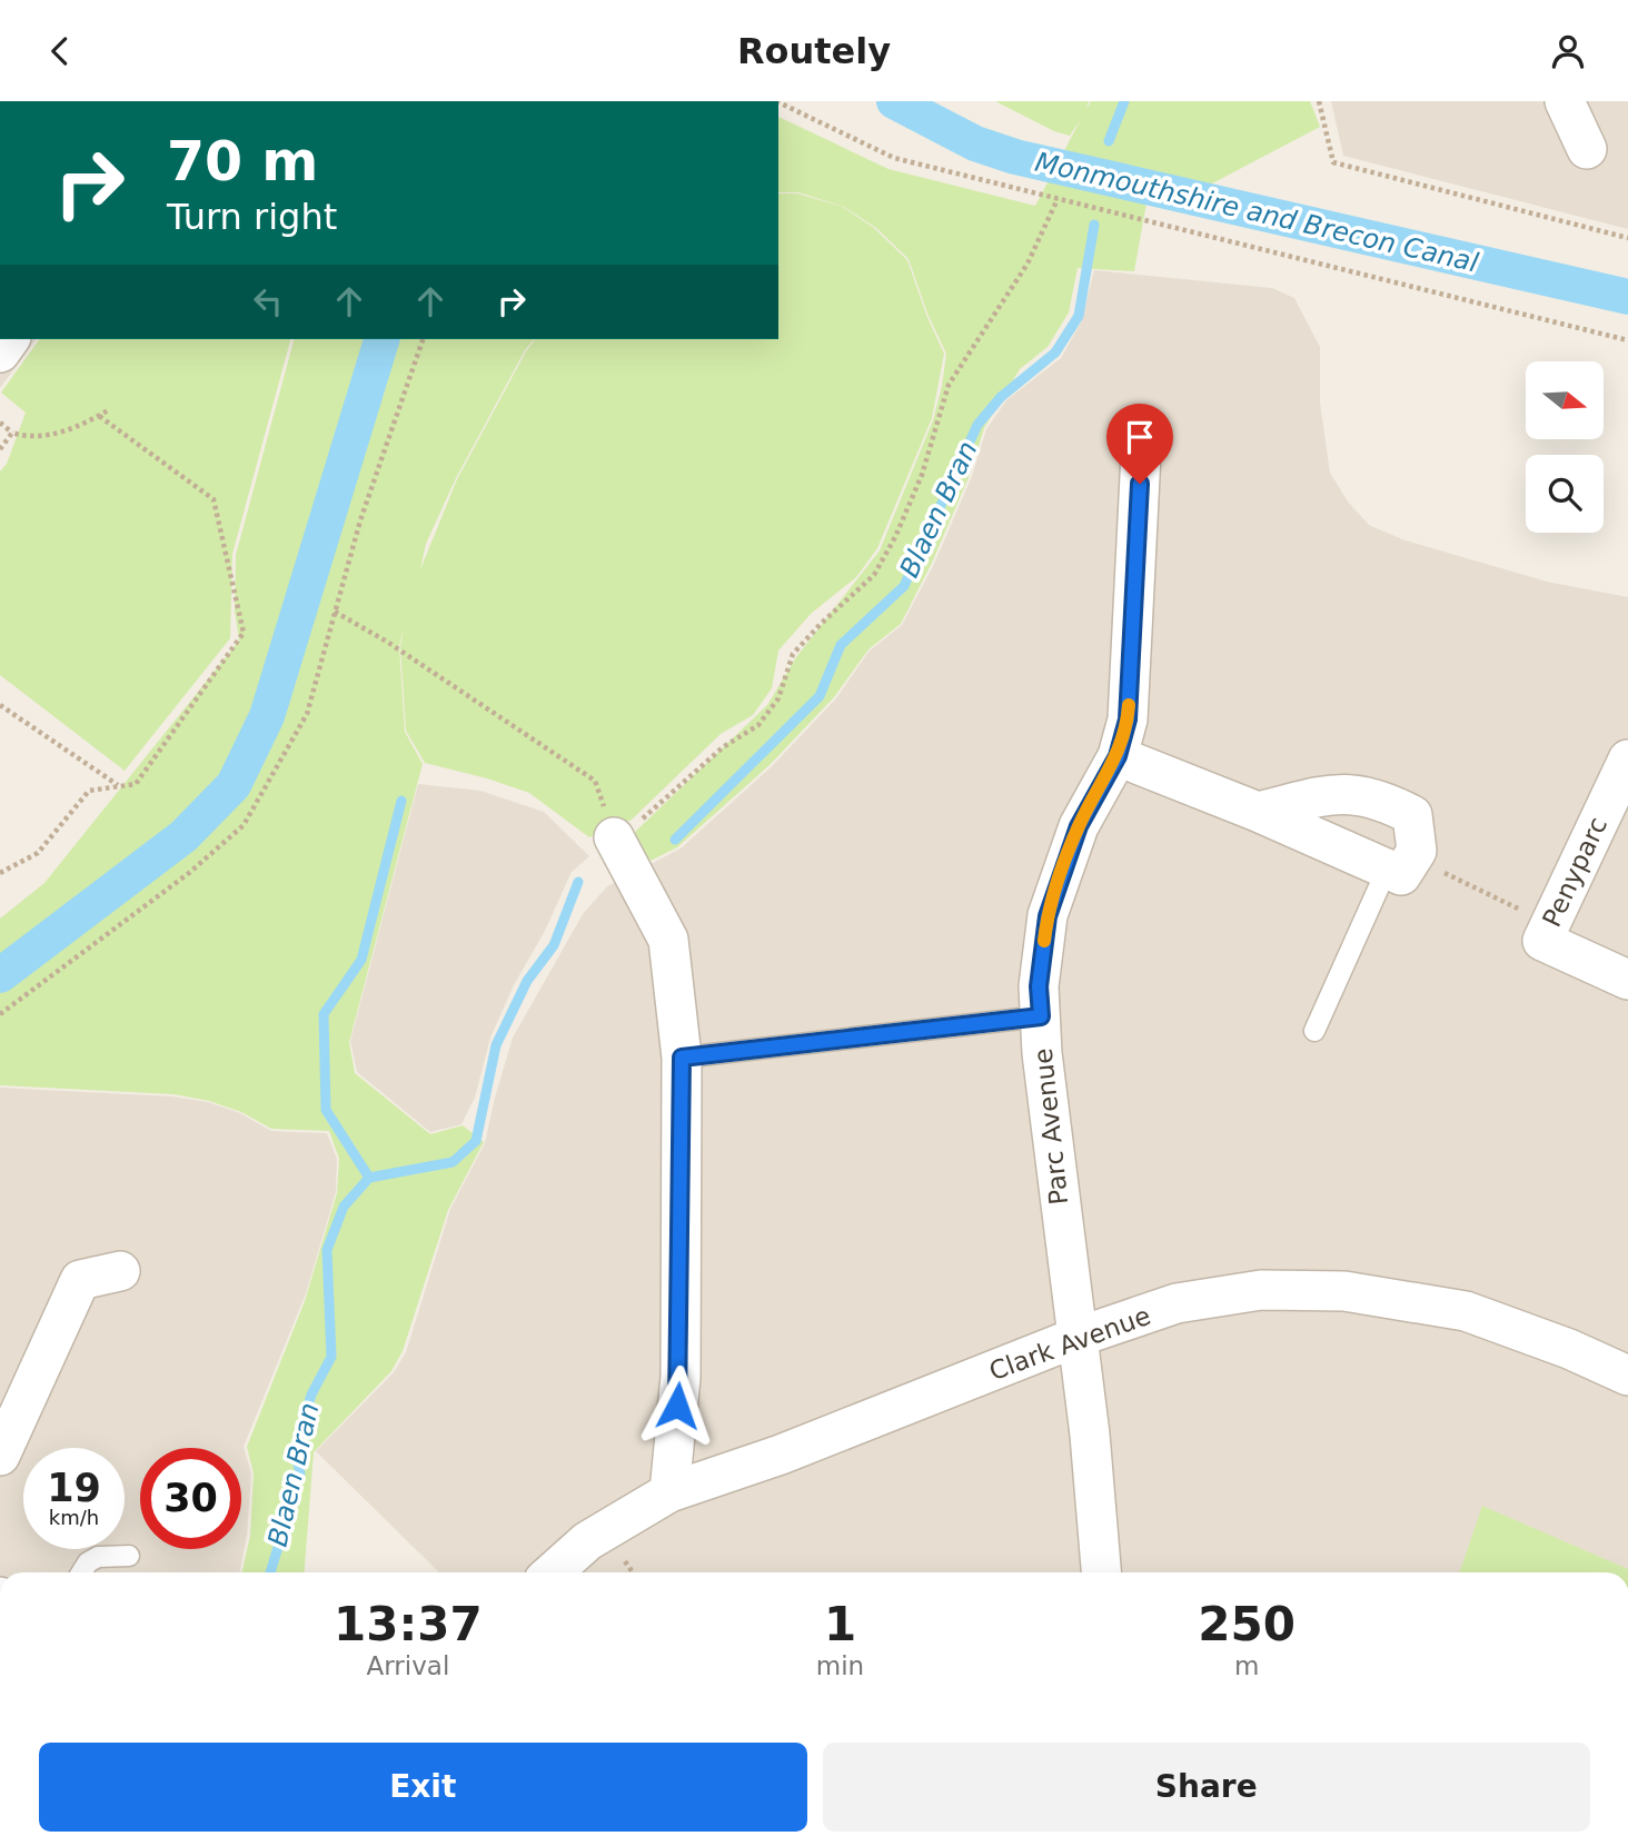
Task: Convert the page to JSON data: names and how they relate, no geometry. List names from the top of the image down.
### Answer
{
  "streets": {
    "street": ["Penyparc", "Parc Avenue", "Clark Avenue"]
  },
  "crossings": [
    ["Parc Avenue", "Clark Avenue"]
  ],
  "water": ["Monmouthshire and Brecon Canal", "Blaen Bran"],
  "north": "right",
  "page": {
    "header": "Routely",
    "turn": ["70 m", "Turn right"],
    "speed": "19 km/h",
    "limit": "30",
    "eta": [
      "13:37",
      "Arrival",
      "1",
      "min",
      "250",
      "m"
    ],
    "buttons": ["Exit", "Share"]
  }
}
